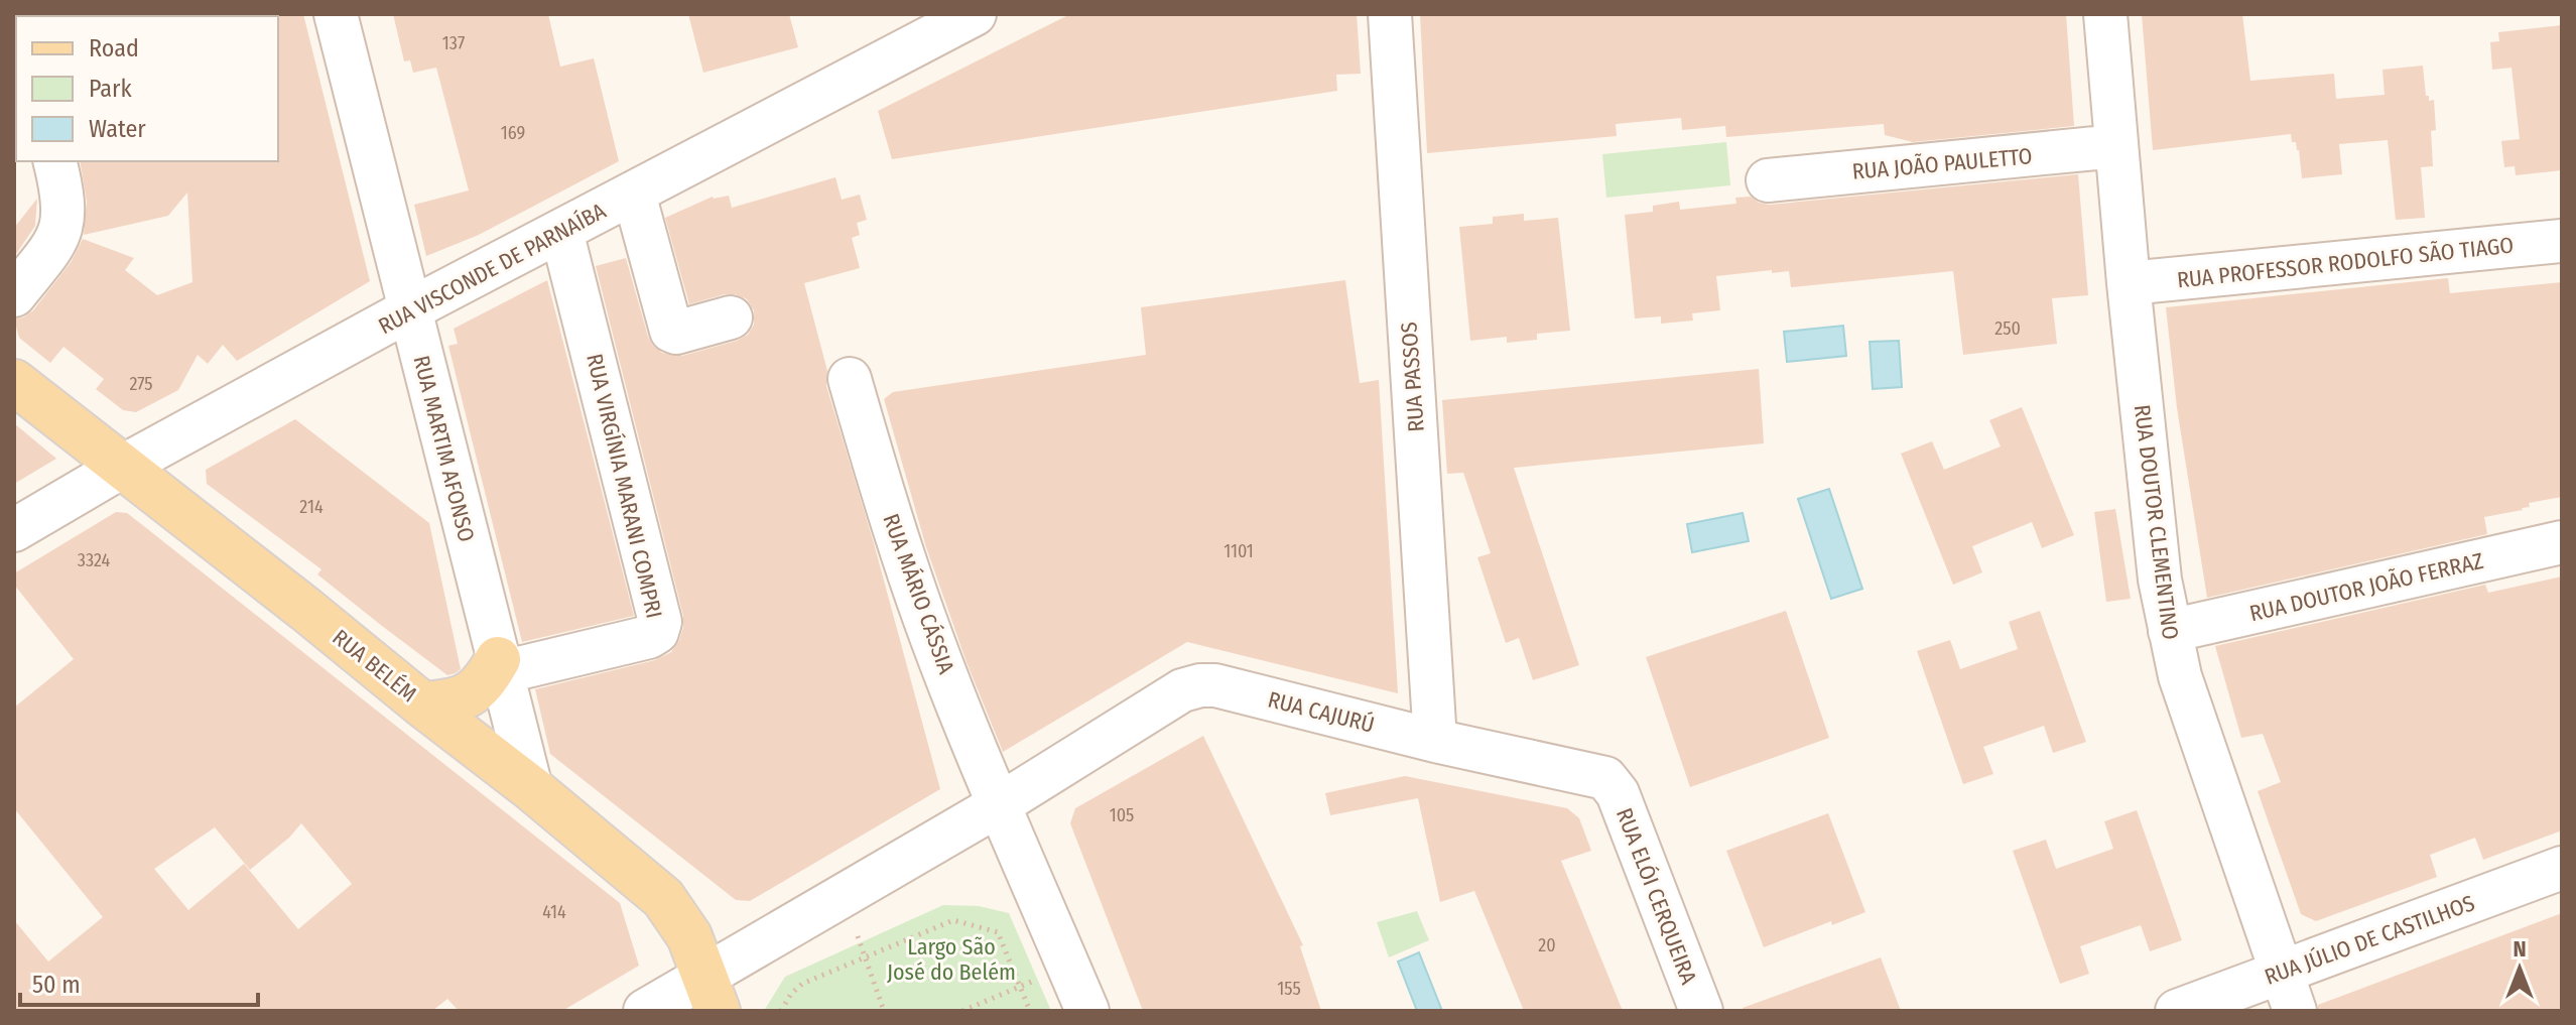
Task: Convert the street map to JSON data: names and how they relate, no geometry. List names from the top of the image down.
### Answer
{
  "streets": {
    "main road": ["RUA BELÉM"],
    "street": [
      "RUA JOÃO PAULETTO",
      "RUA PROFESSOR RODOLFO SÃO TIAGO",
      "RUA VISCONDE DE PARNAÍBA",
      "RUA PASSOS",
      "RUA MARTIM AFONSO",
      "RUA VIRGÍNIA MARANI COMPRI",
      "RUA DOUTOR CLEMENTINO",
      "RUA DOUTOR JOÃO FERRAZ",
      "RUA MÁRIO CÁSSIA",
      "RUA CAJURÚ",
      "RUA ELÓI CERQUEIRA",
      "RUA JÚLIO DE CASTILHOS"
    ]
  },
  "crossings": [
    ["RUA JOÃO PAULETTO", "RUA DOUTOR CLEMENTINO"],
    ["RUA PROFESSOR RODOLFO SÃO TIAGO", "RUA DOUTOR CLEMENTINO"],
    ["RUA VISCONDE DE PARNAÍBA", "RUA MARTIM AFONSO"],
    ["RUA VISCONDE DE PARNAÍBA", "RUA VIRGÍNIA MARANI COMPRI"],
    ["RUA VISCONDE DE PARNAÍBA", "RUA BELÉM"],
    ["RUA PASSOS", "RUA CAJURÚ"],
    ["RUA MARTIM AFONSO", "RUA VIRGÍNIA MARANI COMPRI"],
    ["RUA MARTIM AFONSO", "RUA BELÉM"],
    ["RUA DOUTOR CLEMENTINO", "RUA DOUTOR JOÃO FERRAZ"],
    ["RUA DOUTOR CLEMENTINO", "RUA JÚLIO DE CASTILHOS"],
    ["RUA MÁRIO CÁSSIA", "RUA CAJURÚ"],
    ["RUA CAJURÚ", "RUA ELÓI CERQUEIRA"]
  ],
  "parks": ["Largo São José do Belém"],
  "house_numbers": [
    "137",
    "169",
    "250",
    "275",
    "214",
    "1101",
    "3324",
    "105",
    "414",
    "20",
    "155"
  ],
  "legend": ["Road", "Park", "Water"],
  "scale_bar": "50 m",
  "north": "top"
}
